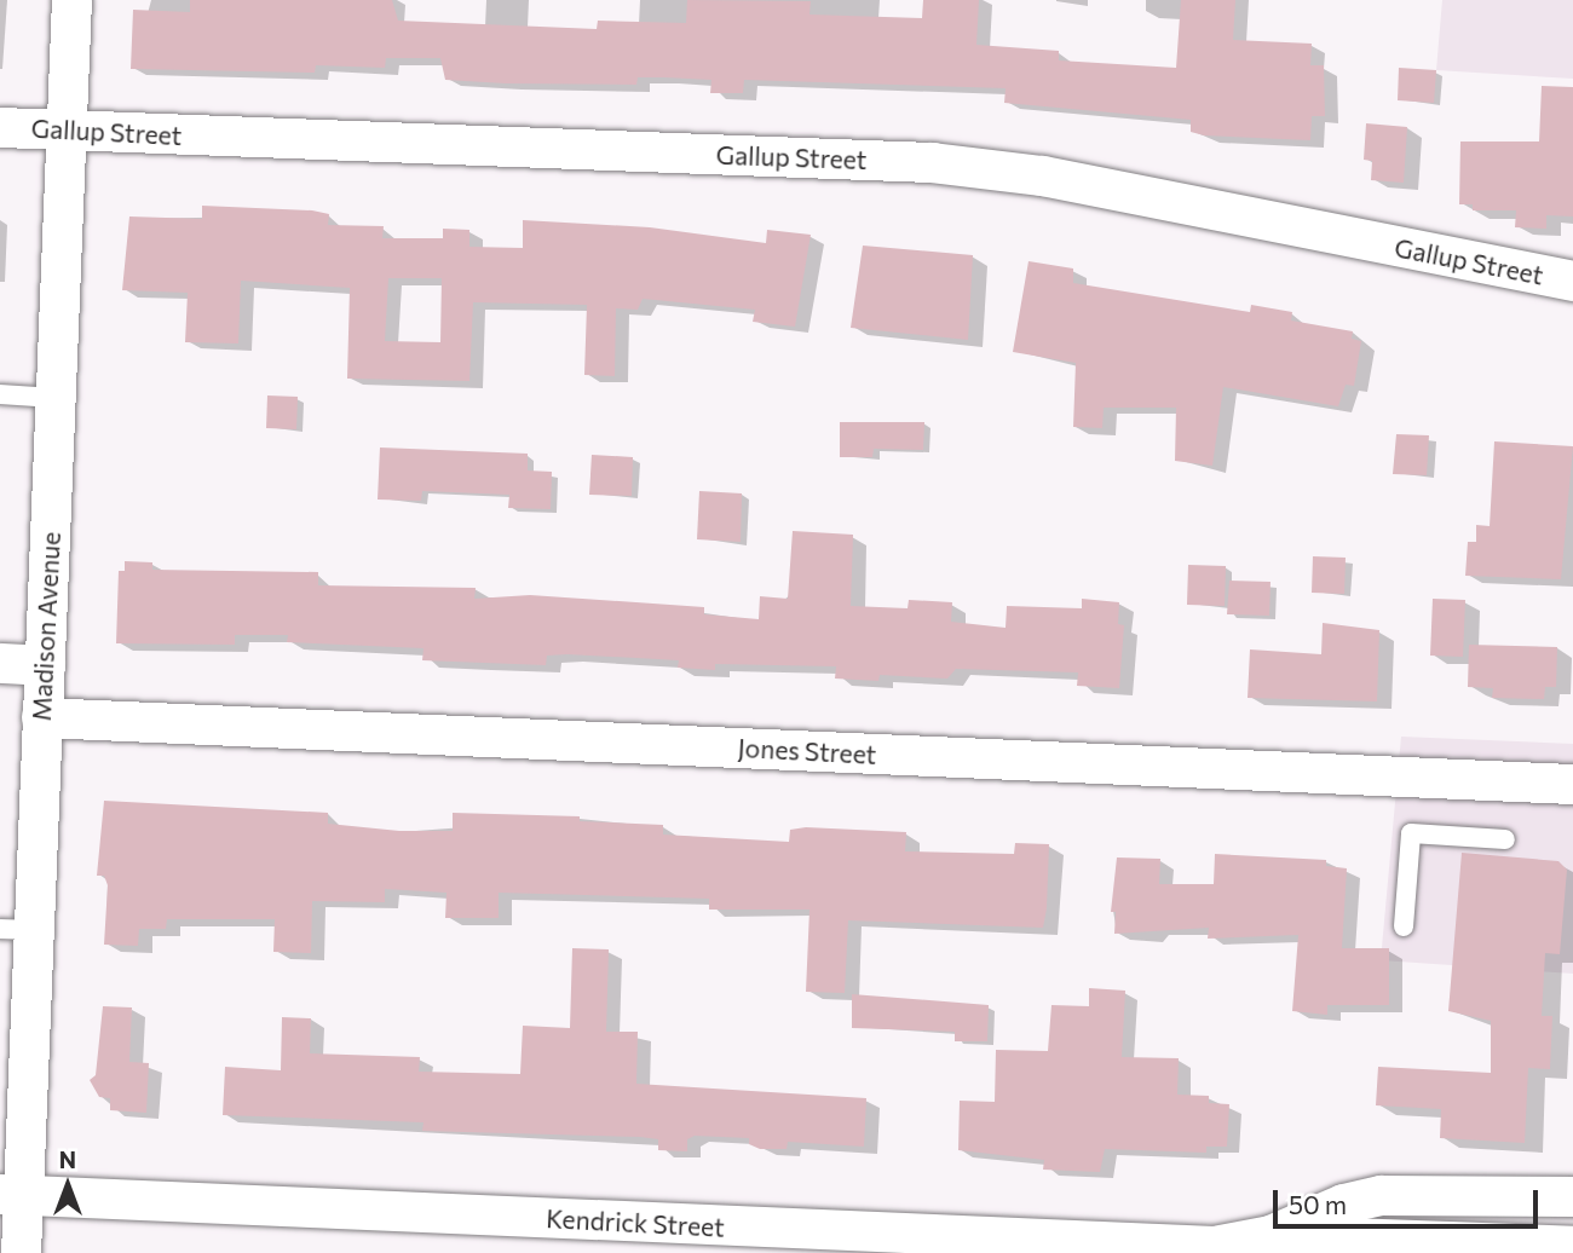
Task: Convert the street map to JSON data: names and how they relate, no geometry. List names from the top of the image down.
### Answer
{
  "streets": {
    "street": [
      "Gallup Street",
      "Madison Avenue",
      "Jones Street",
      "Kendrick Street"
    ]
  },
  "crossings": [
    ["Gallup Street", "Madison Avenue"],
    ["Madison Avenue", "Jones Street"],
    ["Madison Avenue", "Kendrick Street"]
  ],
  "scale_bar": "50 m",
  "north": "top"
}
